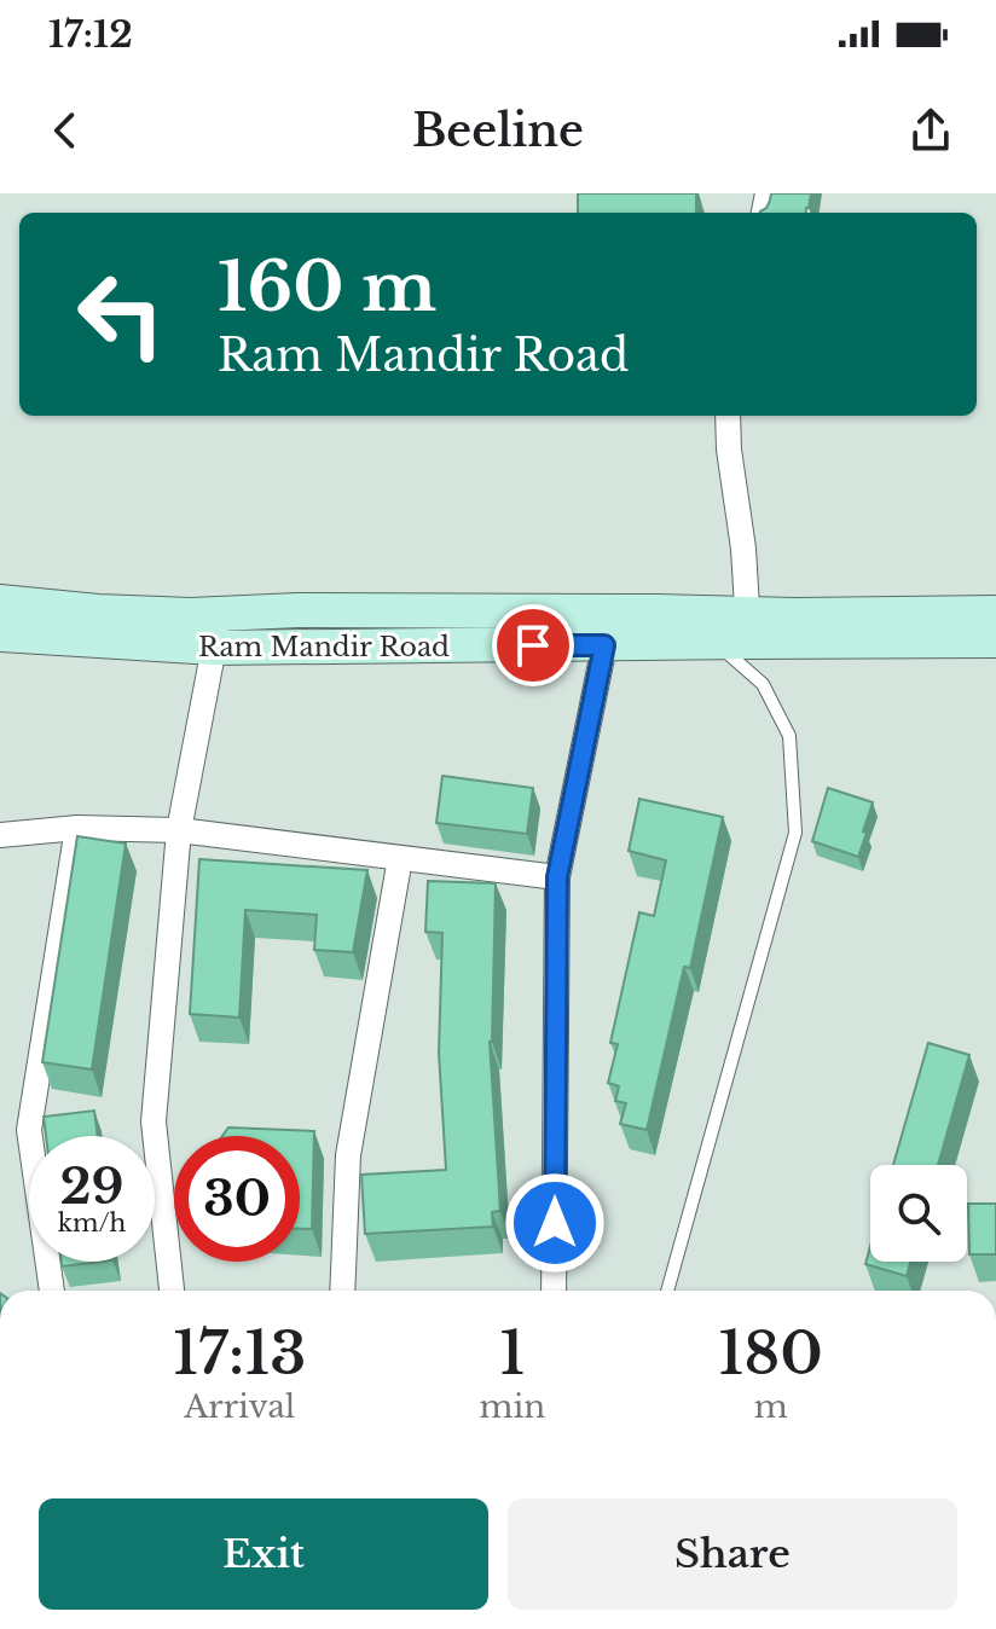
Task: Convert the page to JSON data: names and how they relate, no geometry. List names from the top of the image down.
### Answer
{
  "streets": {
    "main road": ["Ram Mandir Road"]
  },
  "page": {
    "status": "17:12",
    "header": "Beeline",
    "turn": ["160 m", "Ram Mandir Road"],
    "speed": "29 km/h",
    "limit": "30",
    "eta": [
      "17:13",
      "Arrival",
      "1",
      "min",
      "180",
      "m"
    ],
    "buttons": ["Exit", "Share"]
  }
}
